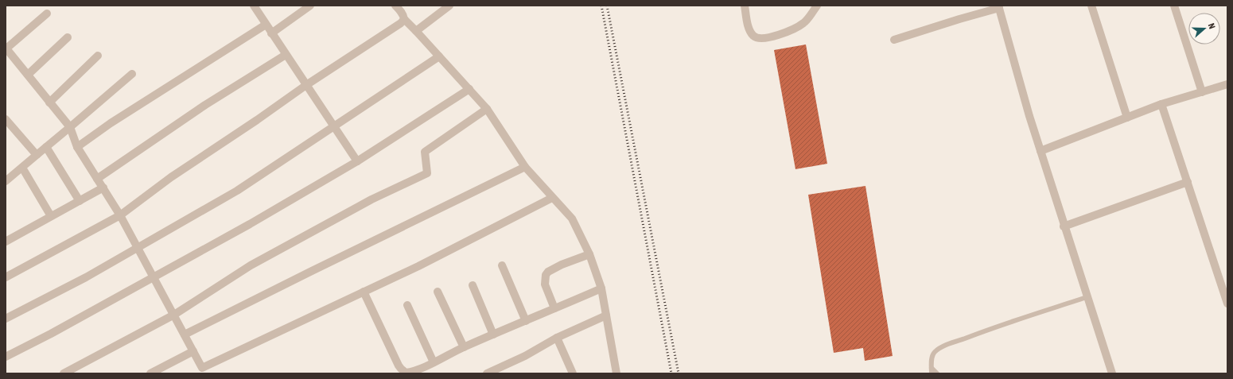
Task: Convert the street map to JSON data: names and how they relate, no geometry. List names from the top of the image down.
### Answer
{
  "north": "right"
}
